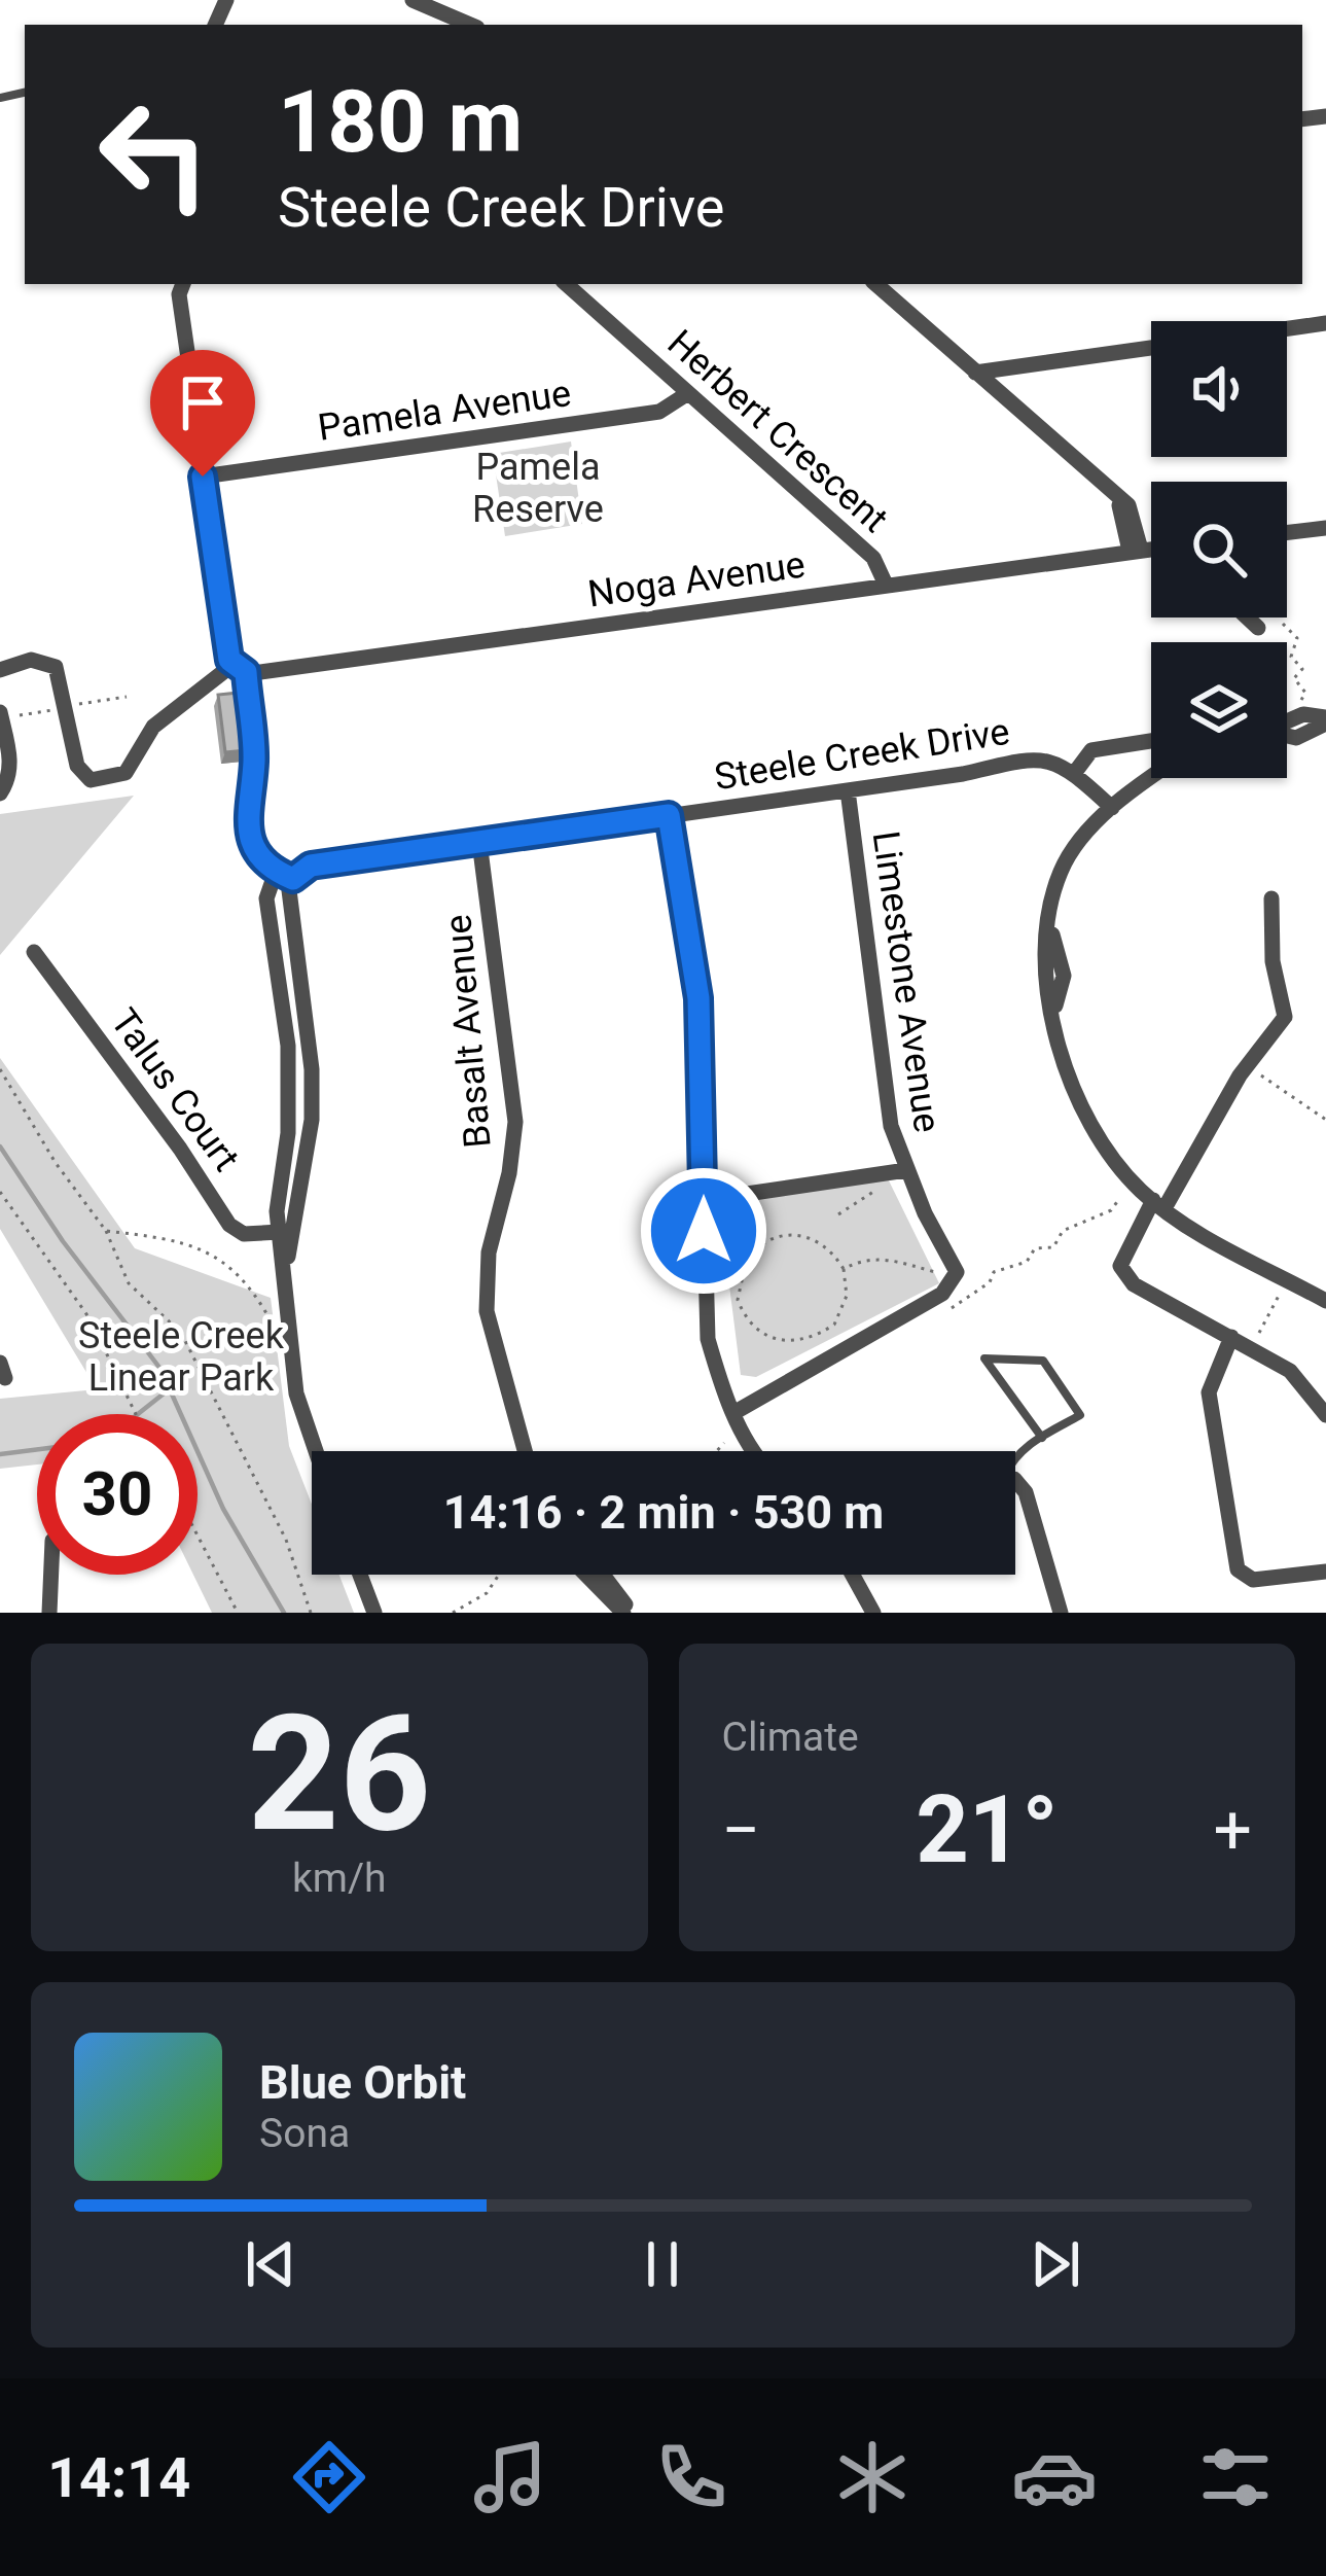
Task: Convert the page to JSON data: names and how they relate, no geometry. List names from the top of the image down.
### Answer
{
  "streets": {
    "street": [
      "Pamela Avenue",
      "Herbert Crescent",
      "Noga Avenue",
      "Steele Creek Drive",
      "Limestone Avenue",
      "Basalt Avenue",
      "Talus Court"
    ]
  },
  "crossings": [
    ["Pamela Avenue", "Herbert Crescent"],
    ["Herbert Crescent", "Noga Avenue"],
    ["Steele Creek Drive", "Limestone Avenue"],
    ["Steele Creek Drive", "Basalt Avenue"]
  ],
  "parks": ["Pamela Reserve", "Steele Creek Linear Park"],
  "page": {
    "turn": ["180 m", "Steele Creek Drive"],
    "limit": "30",
    "trip": "14:16 · 2 min · 530 m",
    "tile": [
      ["26", "km/h"],
      "Climate"
    ],
    "heat": ["−", "21°", "+"],
    "song": ["Blue Orbit", "Sona"],
    "tabs": "14:14"
  }
}
